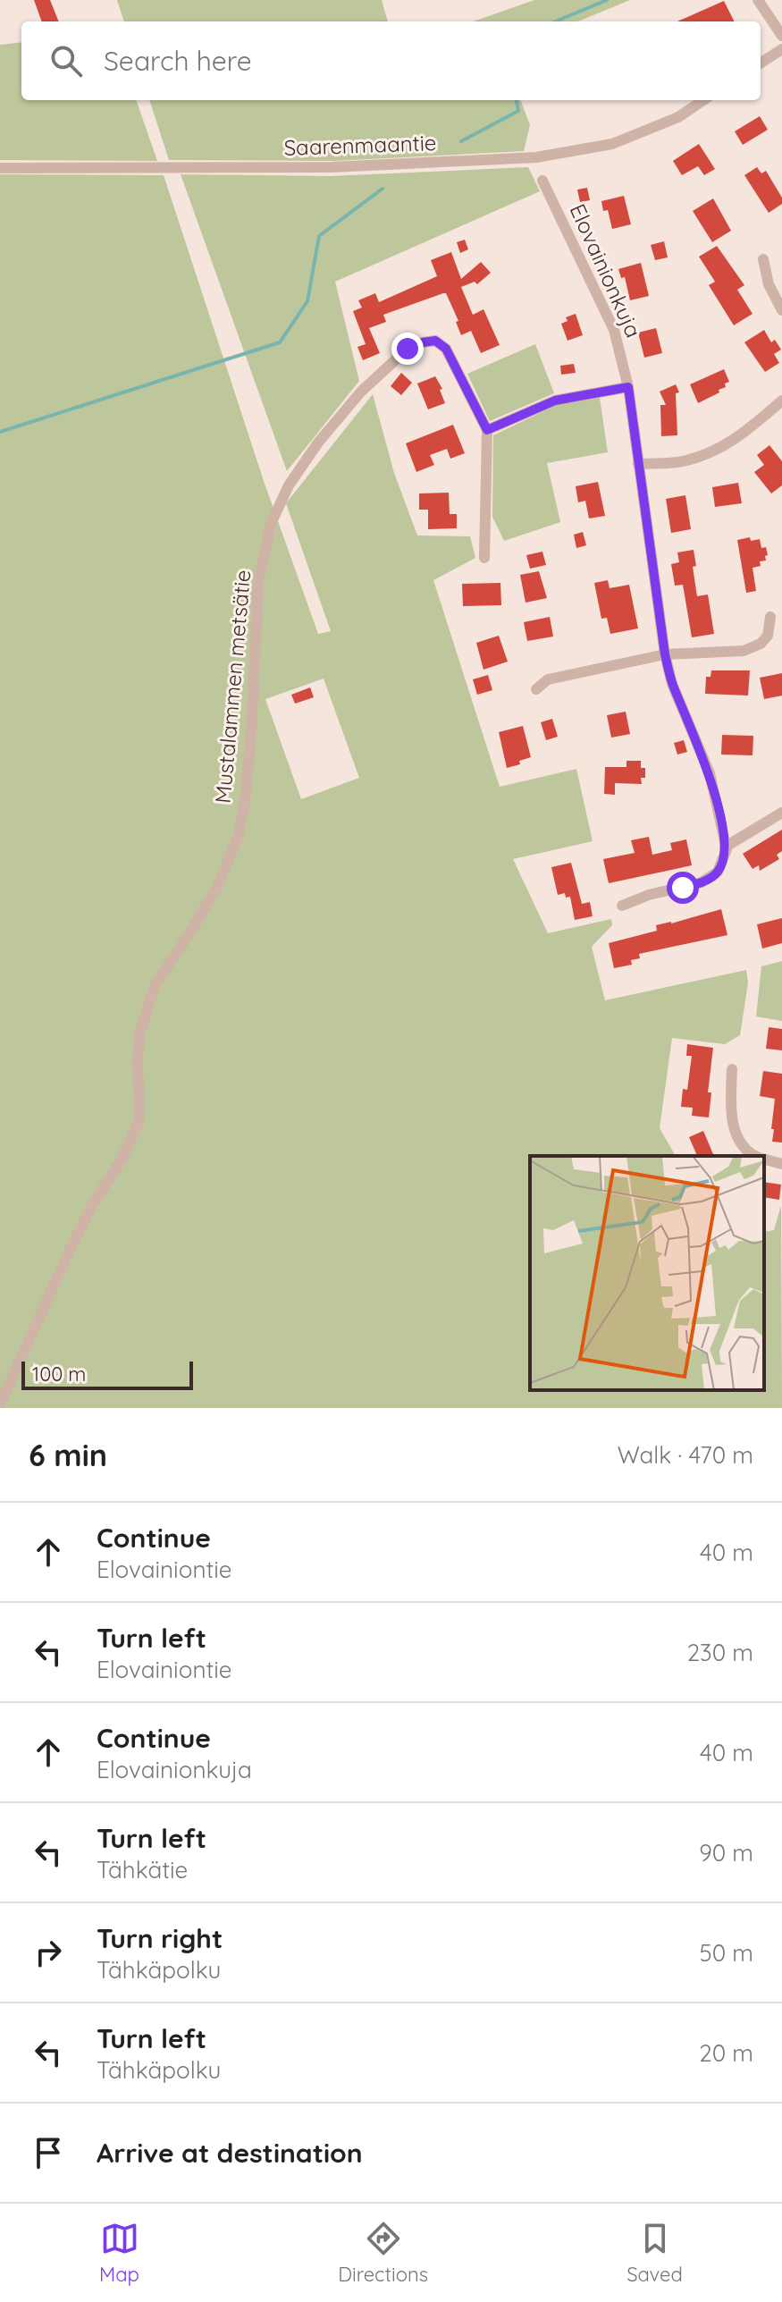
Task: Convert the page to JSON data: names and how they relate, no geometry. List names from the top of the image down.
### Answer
{
  "streets": {
    "street": ["Saarenmaantie", "Elovainionkuja", "Mustalammen metsätie"]
  },
  "scale_bar": "100 m",
  "page": {
    "search": "Search here",
    "scale": "100 m",
    "heading": ["6 min", "Walk · 470 m"],
    "list": [
      ["Continue", "Elovainiontie", "40 m"],
      ["Turn left", "Elovainiontie", "230 m"],
      ["Continue", "Elovainionkuja", "40 m"],
      ["Turn left", "Tähkätie", "90 m"],
      ["Turn right", "Tähkäpolku", "50 m"],
      ["Turn left", "Tähkäpolku", "20 m"],
      "Arrive at destination"
    ],
    "nav": ["Map", "Directions", "Saved"]
  }
}
